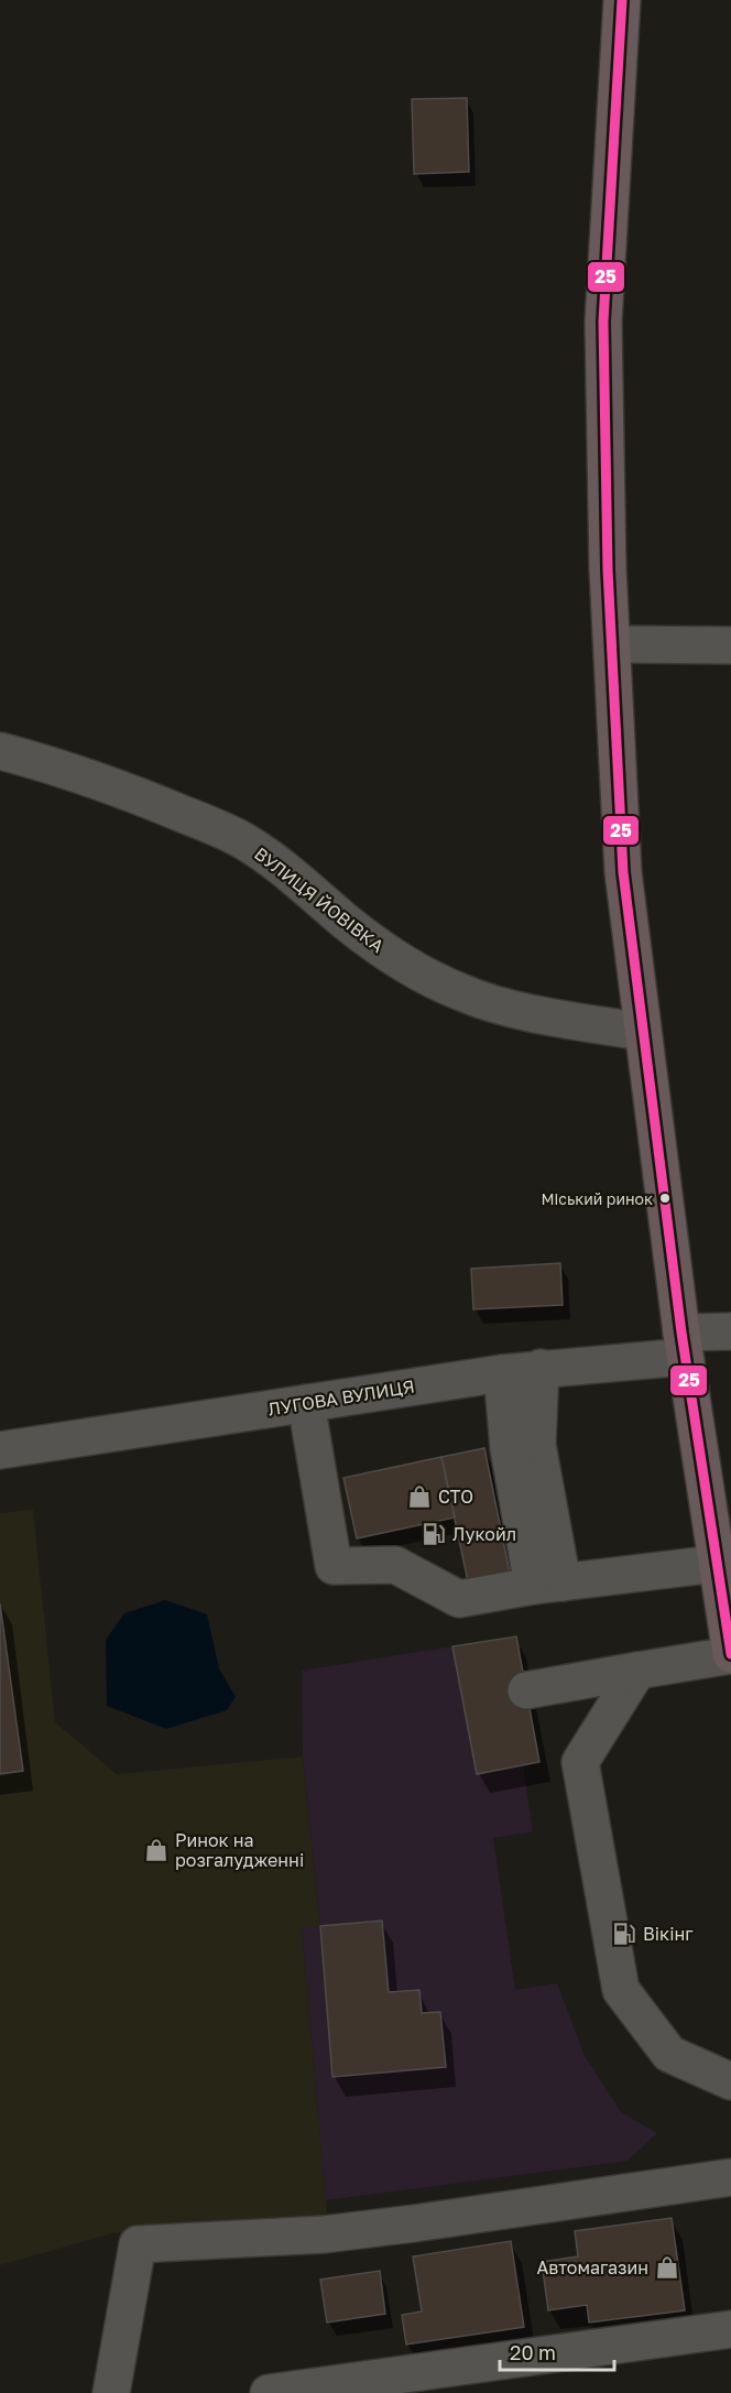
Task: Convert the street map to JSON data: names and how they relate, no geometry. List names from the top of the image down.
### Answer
{
  "streets": {
    "street": ["ВУЛИЦЯ ЙОВІВКА", "ЛУГОВА ВУЛИЦЯ"]
  },
  "places": {
    "other": ["Міський ринок"],
    "shop": ["СТО", "Ринок на розгалудженні", "Автомагазин"],
    "fuel station": ["Лукойл", "Вікінг"]
  },
  "lines": ["transit line 25"],
  "scale_bar": "20 m"
}
